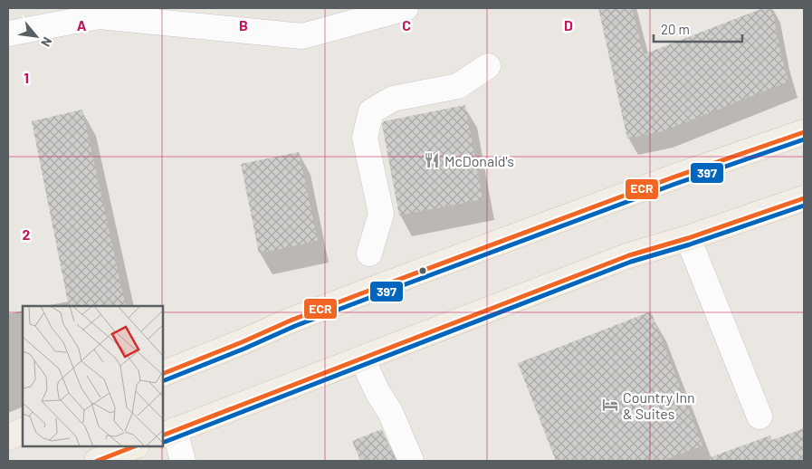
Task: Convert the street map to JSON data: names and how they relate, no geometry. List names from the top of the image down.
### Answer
{
  "places": {
    "restaurant": ["McDonald's"],
    "hotel": ["Country Inn & Suites"]
  },
  "lines": ["transit line ECR", "transit line 397"],
  "scale_bar": "20 m",
  "north": "bottom right",
  "grid": {
    "columns": [
      "A",
      "B",
      "C",
      "D"
    ],
    "rows": ["1", "2"]
  }
}
